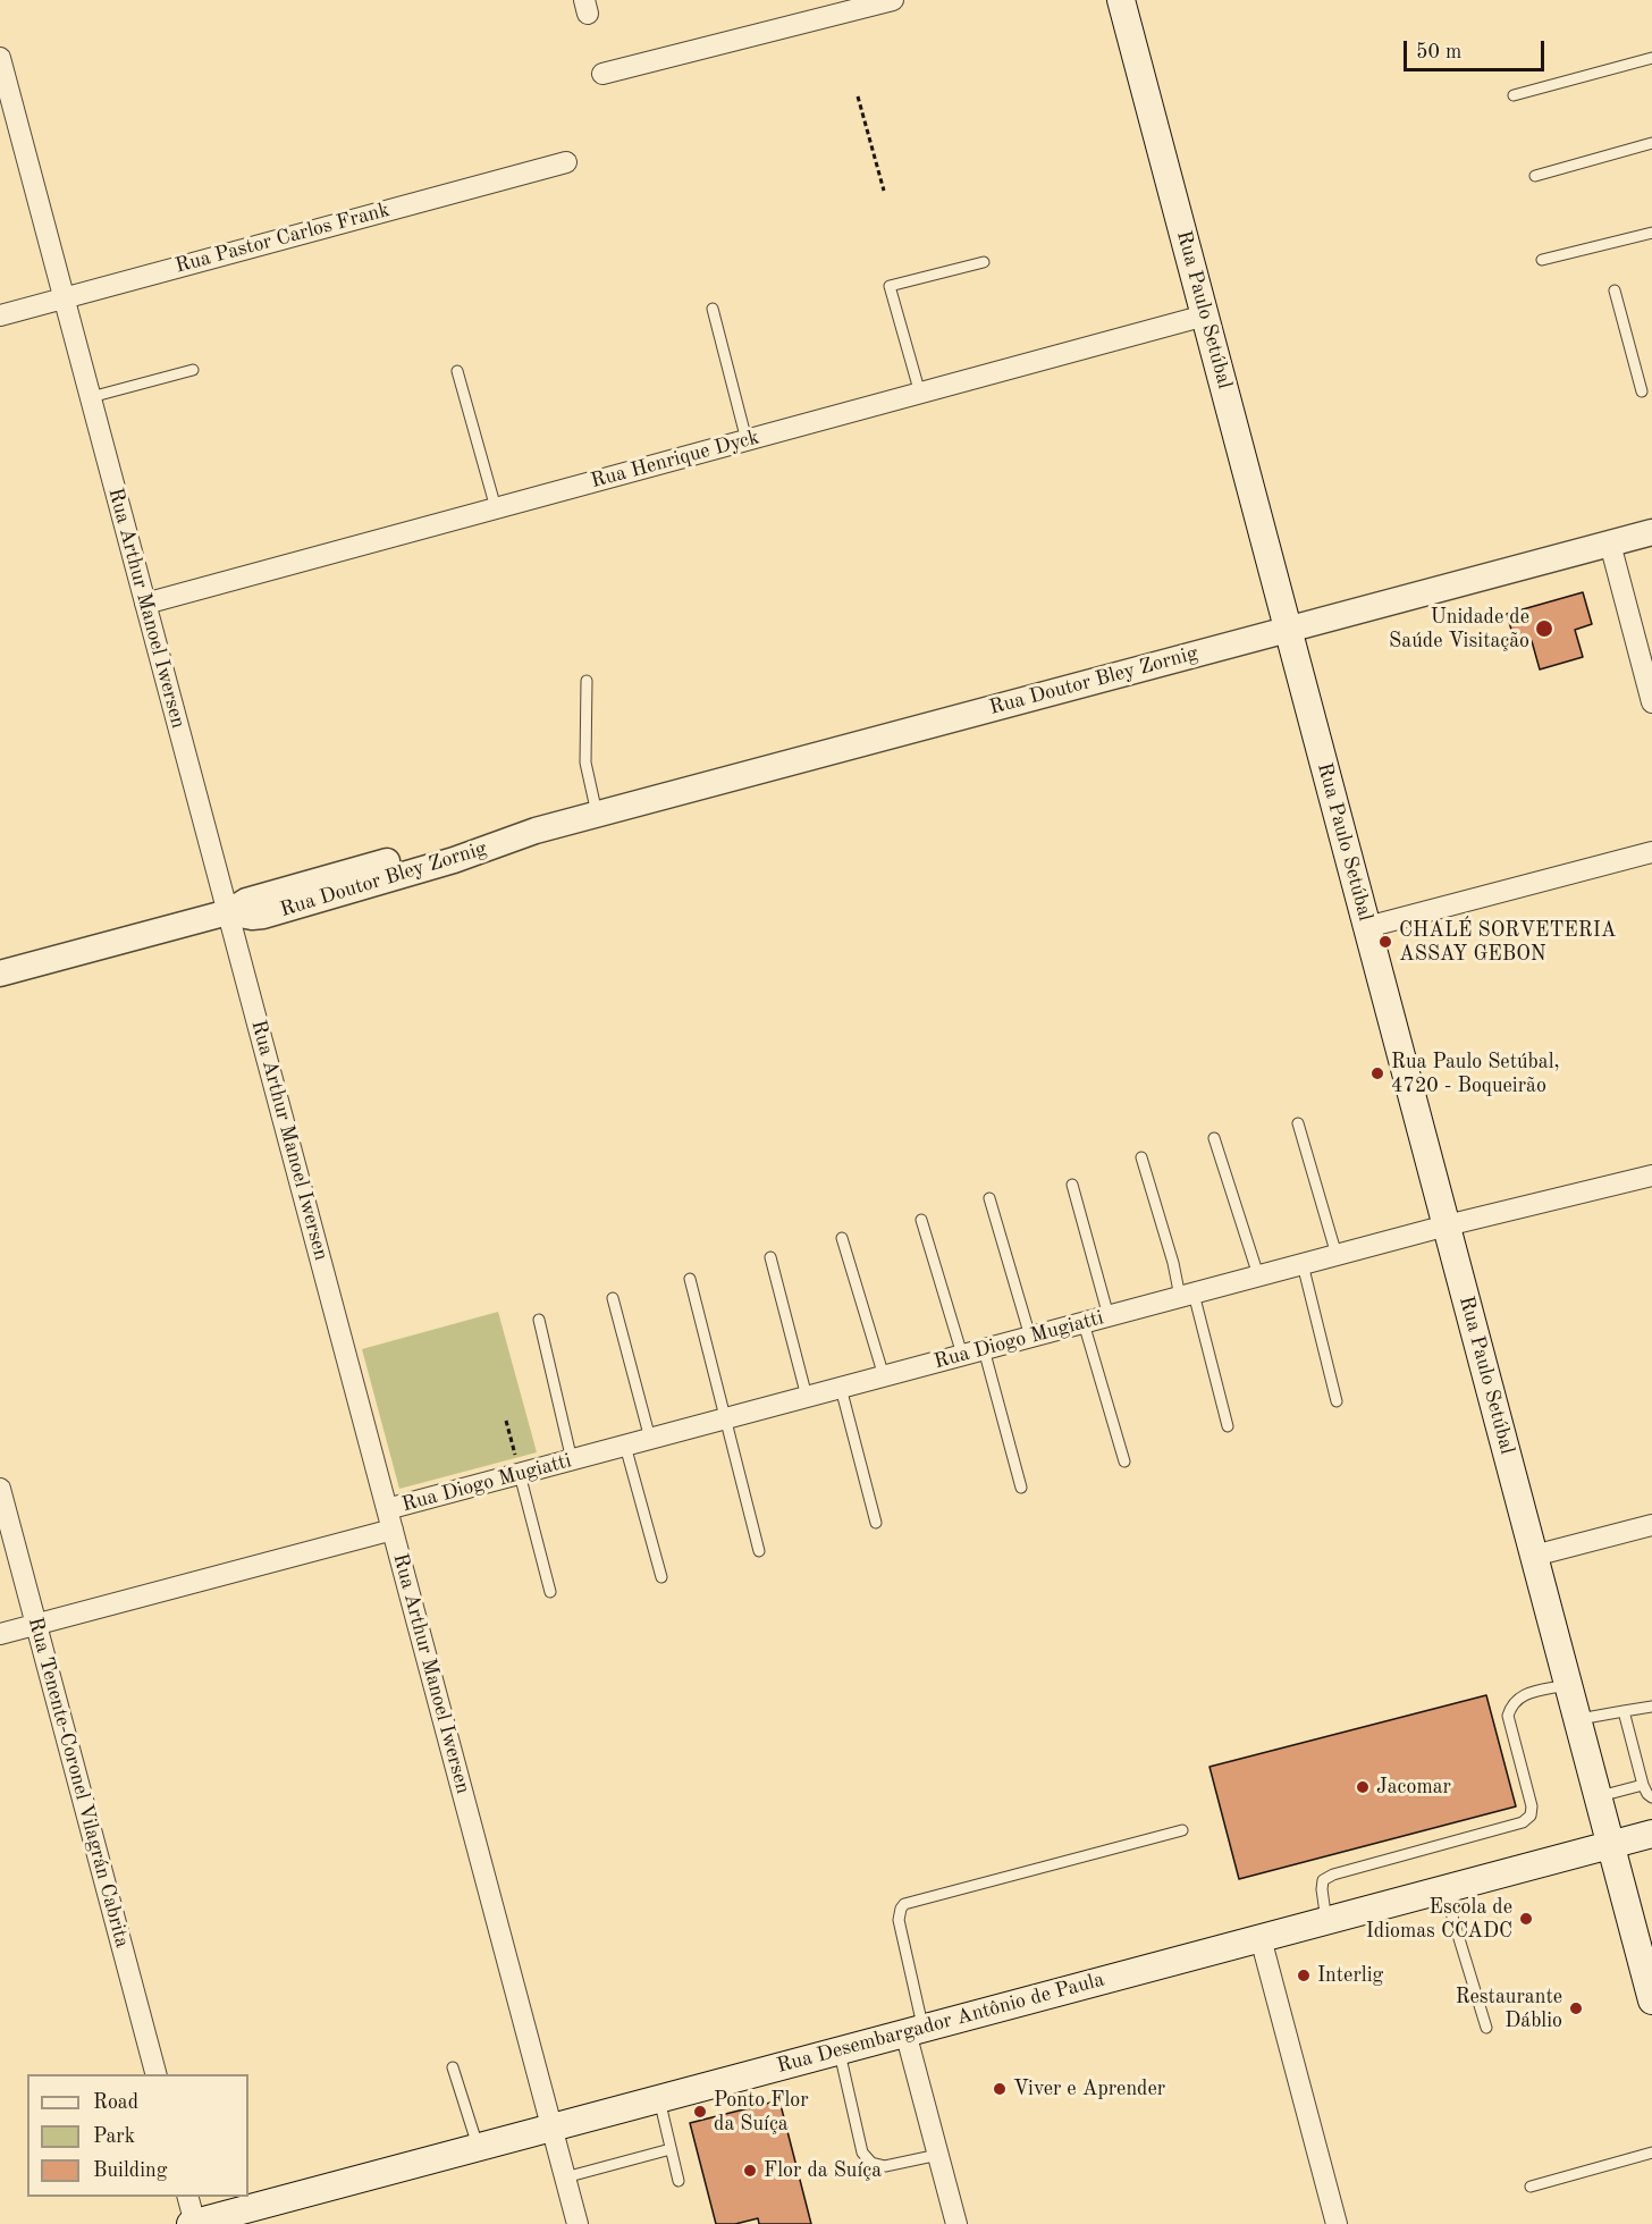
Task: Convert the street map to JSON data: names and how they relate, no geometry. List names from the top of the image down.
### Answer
{
  "streets": {
    "main road": ["Rua Paulo Setúbal", "Rua Desembargador Antônio de Paula"],
    "street": [
      "Rua Pastor Carlos Frank",
      "Rua Henrique Dyck",
      "Rua Arthur Manoel Iwersen",
      "Rua Doutor Bley Zornig",
      "Rua Diogo Mugiatti",
      "Rua Tenente-Coronel Vilagrán Cabrita"
    ]
  },
  "crossings": [
    ["Rua Pastor Carlos Frank", "Rua Arthur Manoel Iwersen"],
    ["Rua Paulo Setúbal", "Rua Henrique Dyck"],
    ["Rua Paulo Setúbal", "Rua Doutor Bley Zornig"],
    ["Rua Paulo Setúbal", "Rua Diogo Mugiatti"],
    ["Rua Paulo Setúbal", "Rua Desembargador Antônio de Paula"],
    ["Rua Henrique Dyck", "Rua Arthur Manoel Iwersen"],
    ["Rua Arthur Manoel Iwersen", "Rua Doutor Bley Zornig"],
    ["Rua Arthur Manoel Iwersen", "Rua Diogo Mugiatti"],
    ["Rua Arthur Manoel Iwersen", "Rua Desembargador Antônio de Paula"],
    ["Rua Diogo Mugiatti", "Rua Tenente-Coronel Vilagrán Cabrita"]
  ],
  "places": [
    "Unidade de Saúde Visitação",
    "CHALÉ SORVETERIA ASSAY GEBON",
    "Rua Paulo Setúbal, 4720 - Boqueirão",
    "Jacomar",
    "Escola de Idiomas CCADC",
    "Interlig",
    "Restaurante Dáblio",
    "Viver e Aprender",
    "Ponto Flor da Suíça",
    "Flor da Suíça"
  ],
  "legend": ["Road", "Park", "Building"],
  "scale_bar": "50 m"
}
